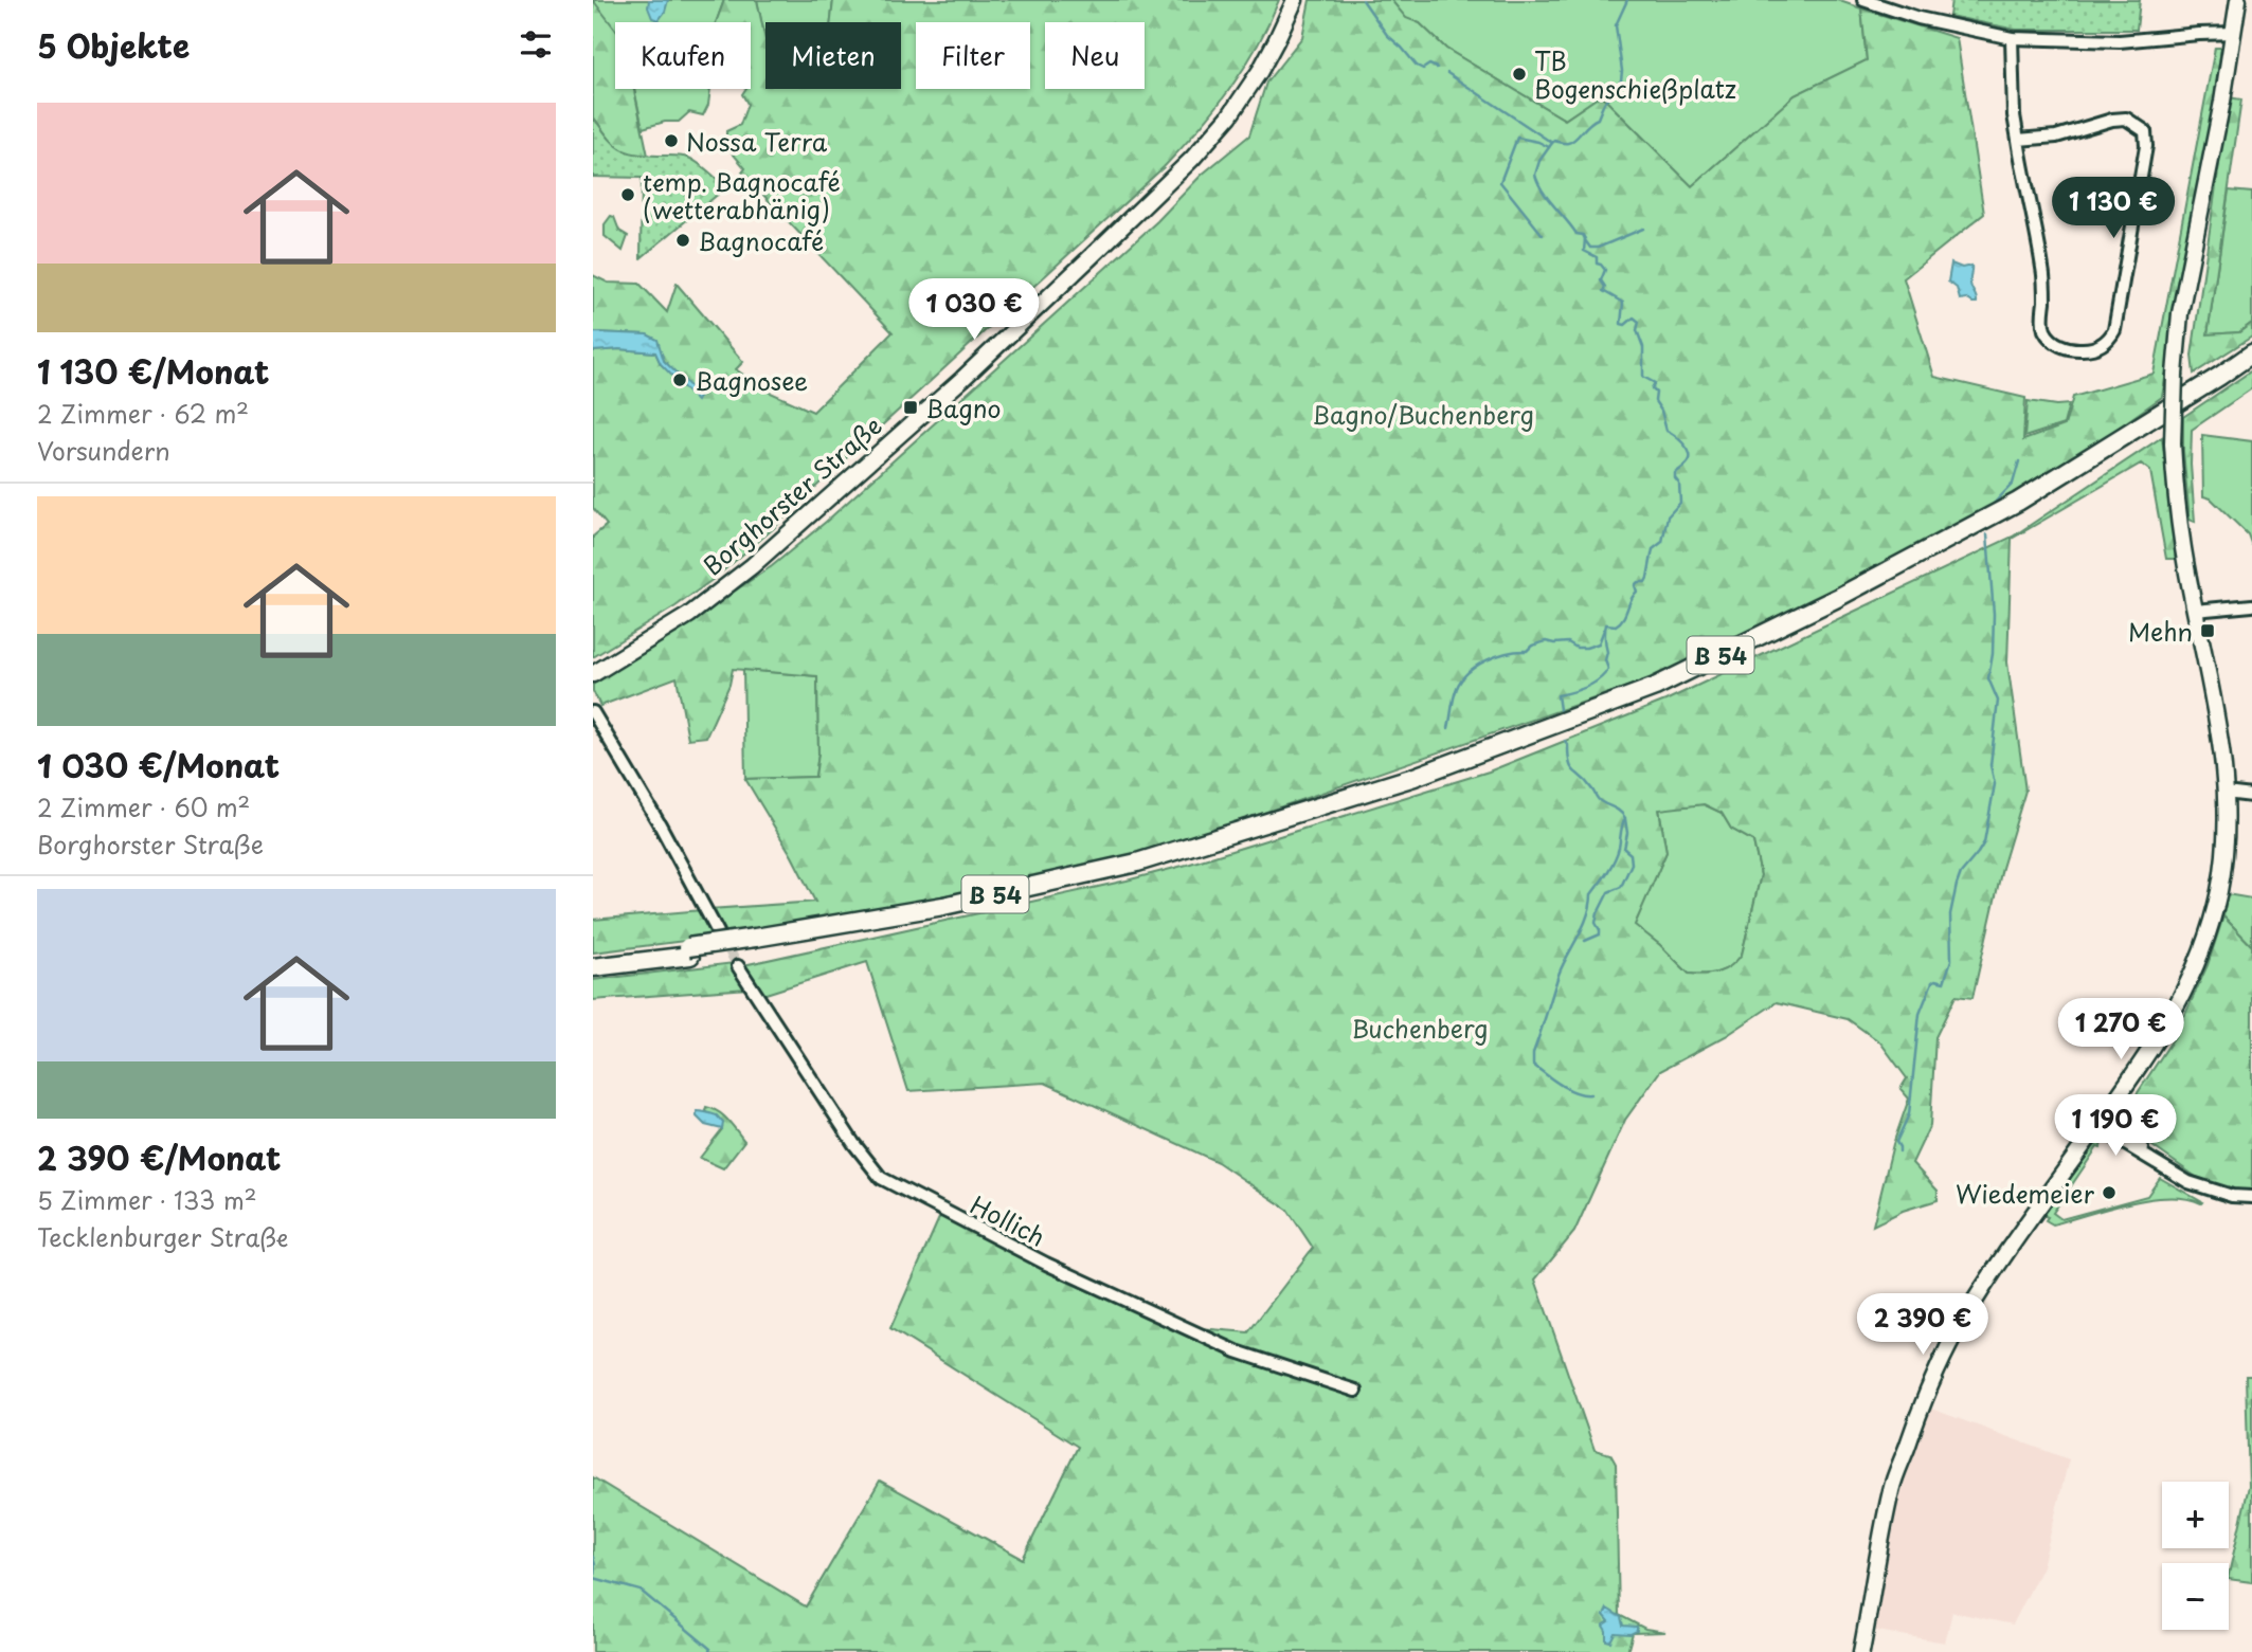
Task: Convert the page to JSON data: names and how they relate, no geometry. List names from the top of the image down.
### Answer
{
  "streets": {
    "highway": ["B 54"],
    "main road": ["Borghorster Straße"],
    "street": ["Hollich"]
  },
  "parks": ["Bagno/Buchenberg", "Buchenberg"],
  "places": {
    "other": [
      "TB Bogenschießplatz",
      "Nossa Terra",
      "temp. Bagnocafé (wetterabhänig)",
      "Bagnocafé",
      "Bagnosee",
      "Wiedemeier"
    ],
    "transit": ["Bagno", "Mehn"]
  },
  "page": {
    "heading": "5 Objekte",
    "chip": [
      "Kaufen",
      "Mieten",
      "Filter",
      "Neu"
    ],
    "list": [
      {
        "name": "1 130 €/Monat",
        "note": "2 Zimmer · 62 m² · Vorsundern"
      },
      {
        "name": "1 030 €/Monat",
        "note": "2 Zimmer · 60 m² · Borghorster Straße"
      },
      {
        "name": "2 390 €/Monat",
        "note": "5 Zimmer · 133 m² · Tecklenburger Straße"
      }
    ],
    "price": [
      "1 130 €",
      "1 030 €",
      "1 270 €",
      "1 190 €",
      "2 390 €"
    ],
    "map_buttons": ["+", "−"]
  }
}
